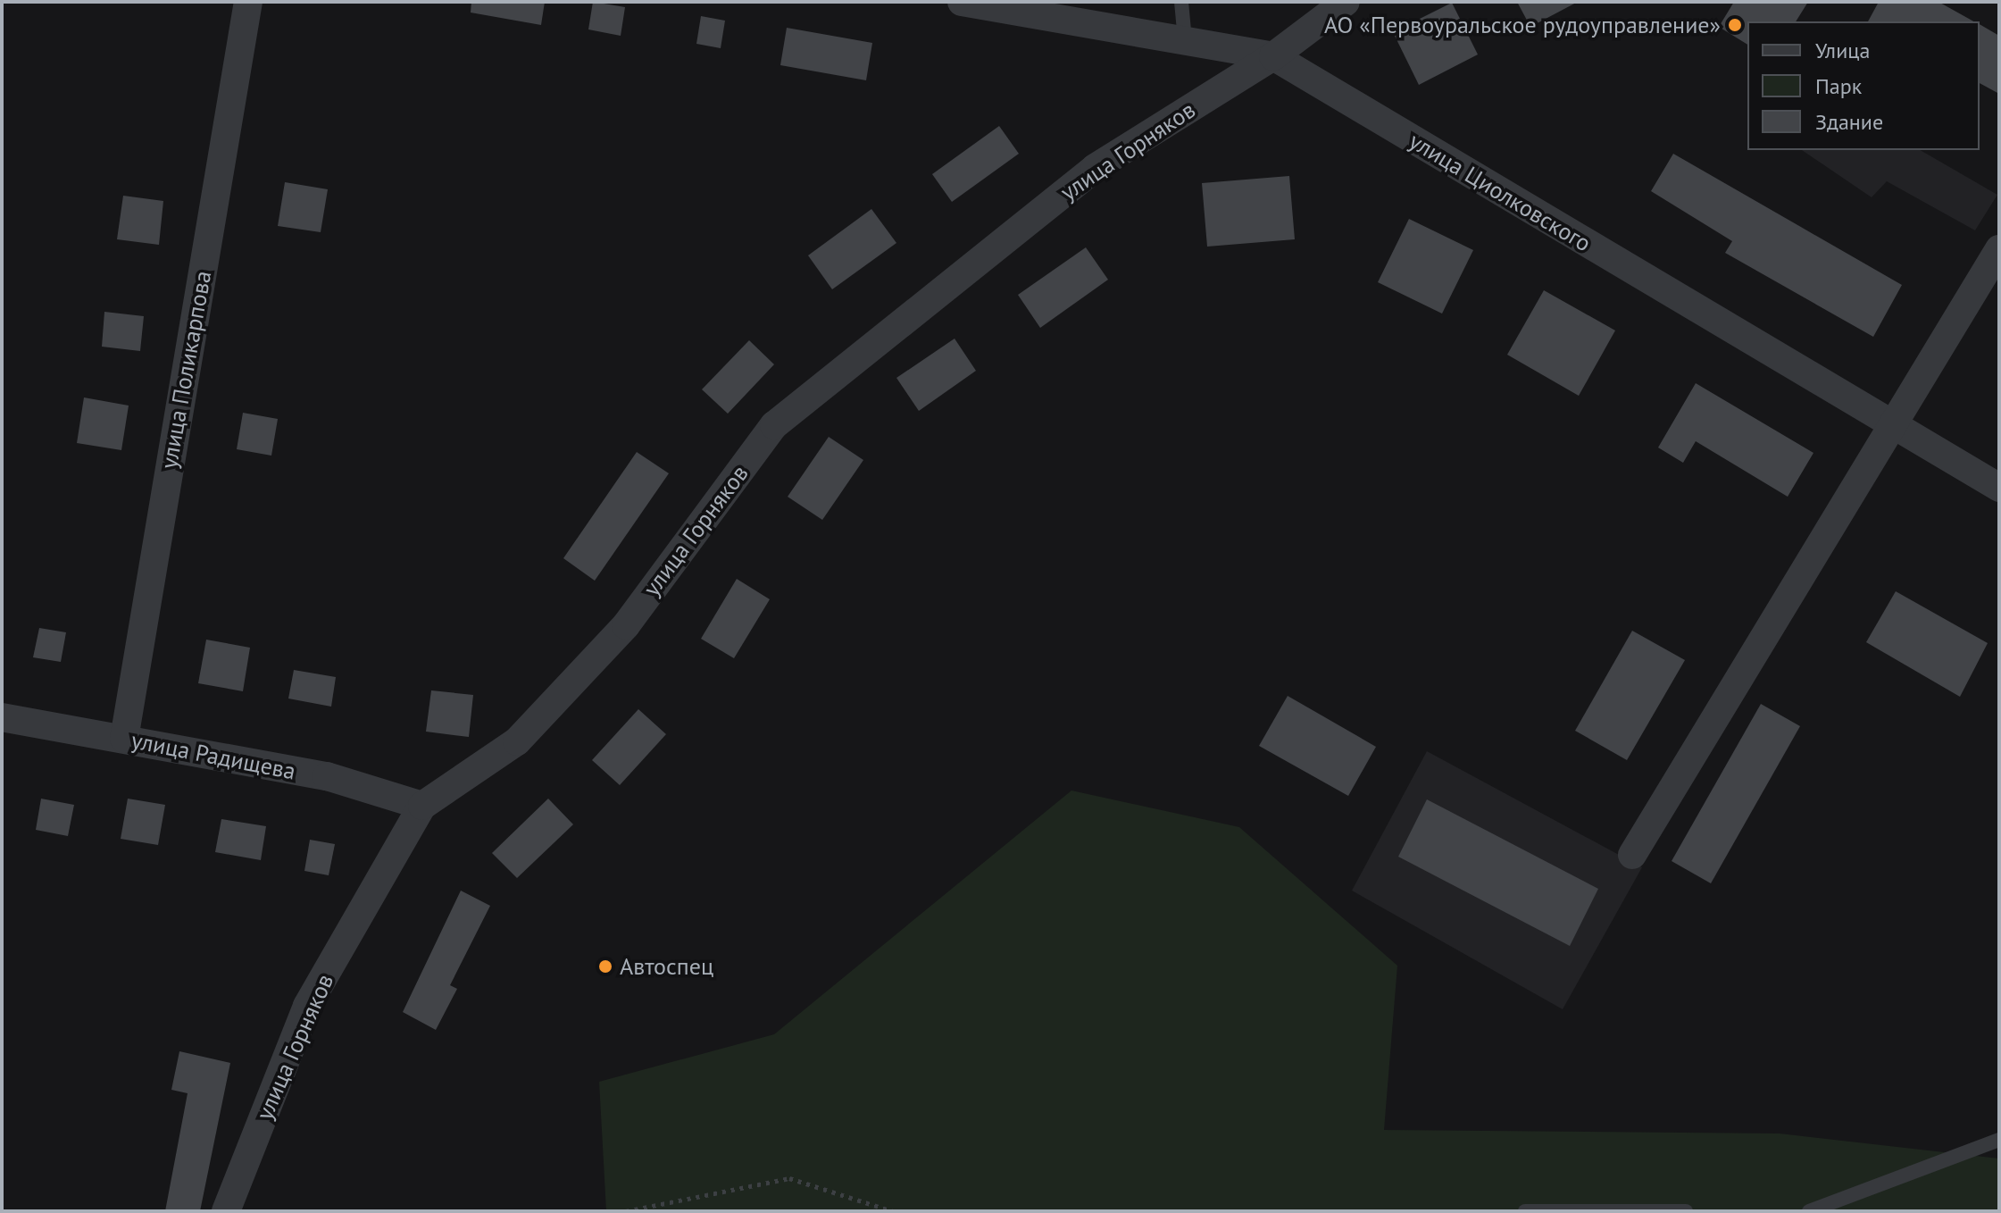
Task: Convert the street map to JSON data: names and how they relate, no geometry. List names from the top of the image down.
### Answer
{
  "streets": {
    "street": [
      "улица Горняков",
      "улица Циолковского",
      "улица Поликарпова",
      "улица Радищева"
    ]
  },
  "crossings": [
    ["улица Горняков", "улица Циолковского"],
    ["улица Горняков", "улица Радищева"],
    ["улица Поликарпова", "улица Радищева"]
  ],
  "places": ["АО «Первоуральское рудоуправление»", "Автоспец"],
  "legend": ["Улица", "Парк", "Здание"]
}
